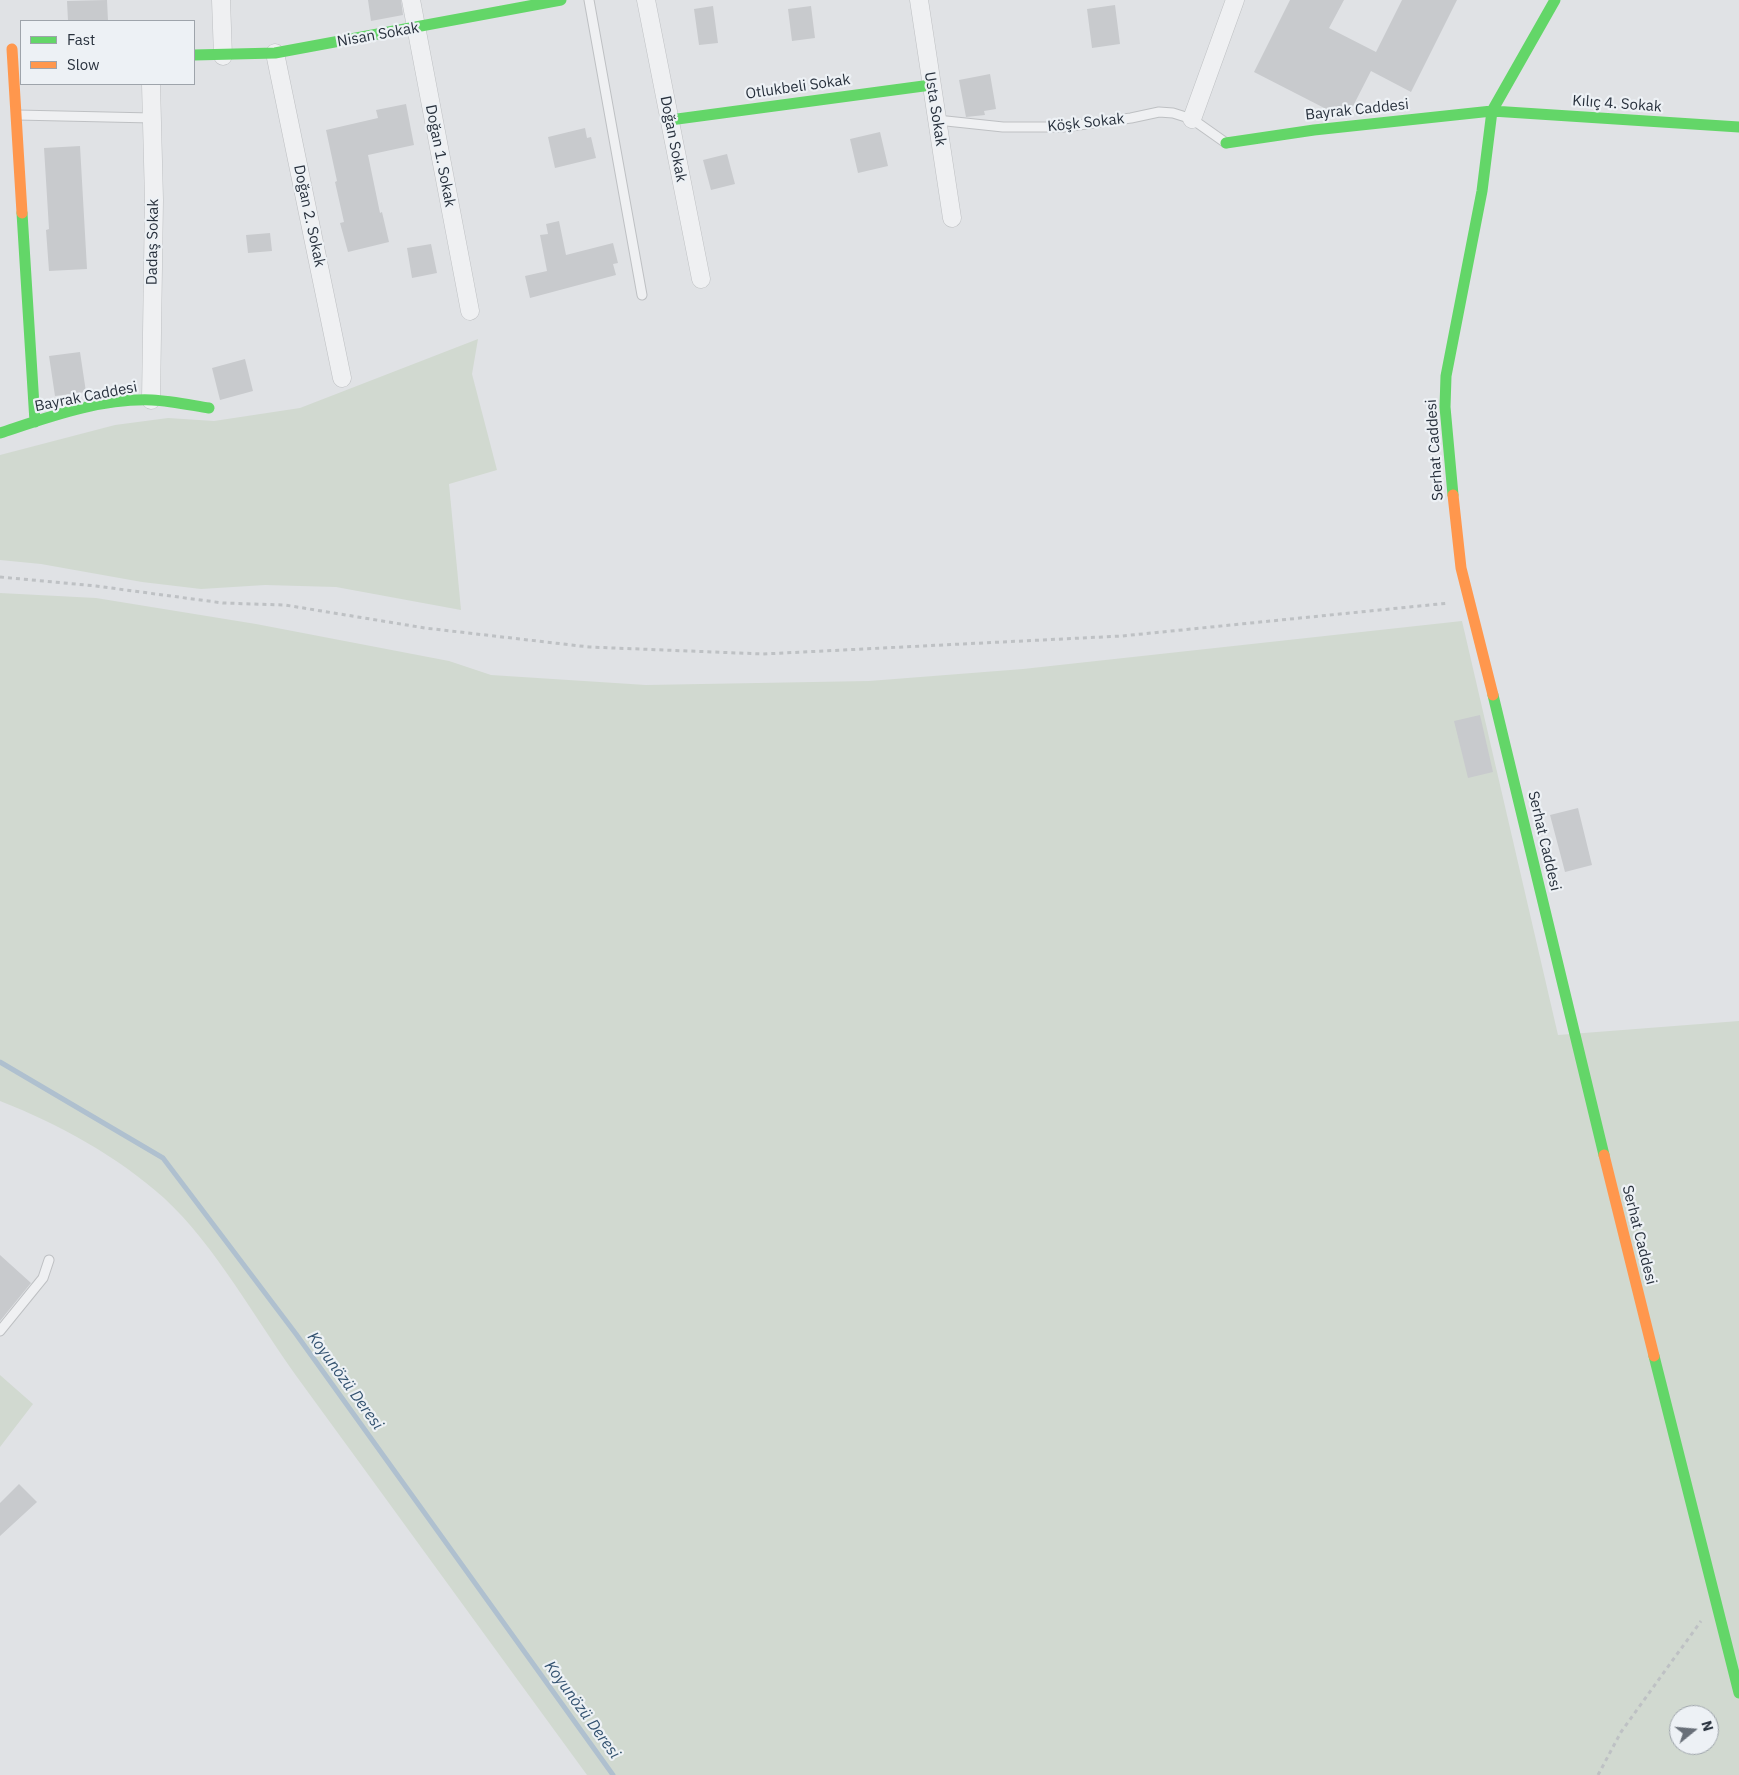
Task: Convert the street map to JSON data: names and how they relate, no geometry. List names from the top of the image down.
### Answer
{
  "streets": {
    "street": [
      "Nisan Sokak",
      "Otlukbeli Sokak",
      "Kılıç 4. Sokak",
      "Usta Sokak",
      "Bayrak Caddesi",
      "Doğan Sokak",
      "Doğan 1. Sokak",
      "Doğan 2. Sokak",
      "Dadaş Sokak",
      "Serhat Caddesi"
    ],
    "lane": ["Köşk Sokak"]
  },
  "crossings": [
    ["Nisan Sokak", "Doğan 1. Sokak"],
    ["Nisan Sokak", "Doğan 2. Sokak"],
    ["Otlukbeli Sokak", "Usta Sokak"],
    ["Otlukbeli Sokak", "Doğan Sokak"],
    ["Kılıç 4. Sokak", "Bayrak Caddesi"],
    ["Kılıç 4. Sokak", "Serhat Caddesi"],
    ["Usta Sokak", "Köşk Sokak"],
    ["Bayrak Caddesi", "Köşk Sokak"],
    ["Bayrak Caddesi", "Dadaş Sokak"],
    ["Bayrak Caddesi", "Serhat Caddesi"]
  ],
  "water": ["Koyunözü Deresi"],
  "legend": ["Fast", "Slow"],
  "north": "right"
}
